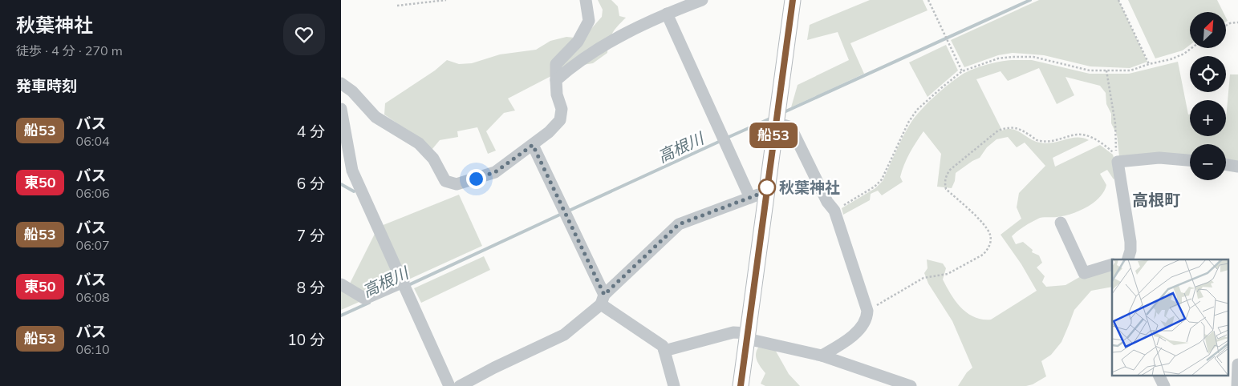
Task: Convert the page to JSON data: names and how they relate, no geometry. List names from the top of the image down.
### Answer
{
  "districts": ["高根町"],
  "water": ["高根川"],
  "places": ["秋葉神社"],
  "lines": ["bus line 船53"],
  "north": "top right",
  "page": {
    "heading": [
      ["秋葉神社", "徒歩 · 4 分 · 270 m"],
      "発車時刻"
    ],
    "on_map": "船53",
    "map_buttons": ["+", "−"],
    "list": [
      {
        "mark": "船53",
        "name": "バス",
        "note": "06:04",
        "value": "4 分"
      },
      {
        "mark": "東50",
        "name": "バス",
        "note": "06:06",
        "value": "6 分"
      },
      {
        "mark": "船53",
        "name": "バス",
        "note": "06:07",
        "value": "7 分"
      },
      {
        "mark": "東50",
        "name": "バス",
        "note": "06:08",
        "value": "8 分"
      },
      {
        "mark": "船53",
        "name": "バス",
        "note": "06:10",
        "value": "10 分"
      }
    ]
  }
}
